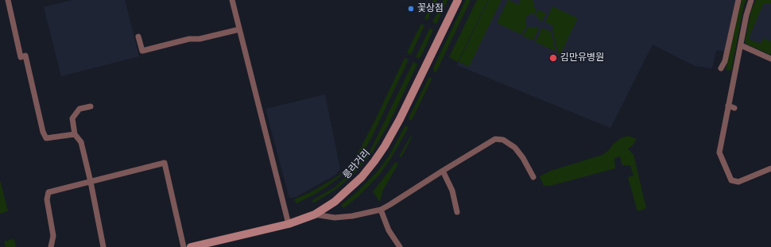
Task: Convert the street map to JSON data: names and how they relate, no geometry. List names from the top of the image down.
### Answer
{
  "streets": {
    "main road": ["릉라거리"]
  },
  "places": ["꽃상점", "김만유병원"]
}
